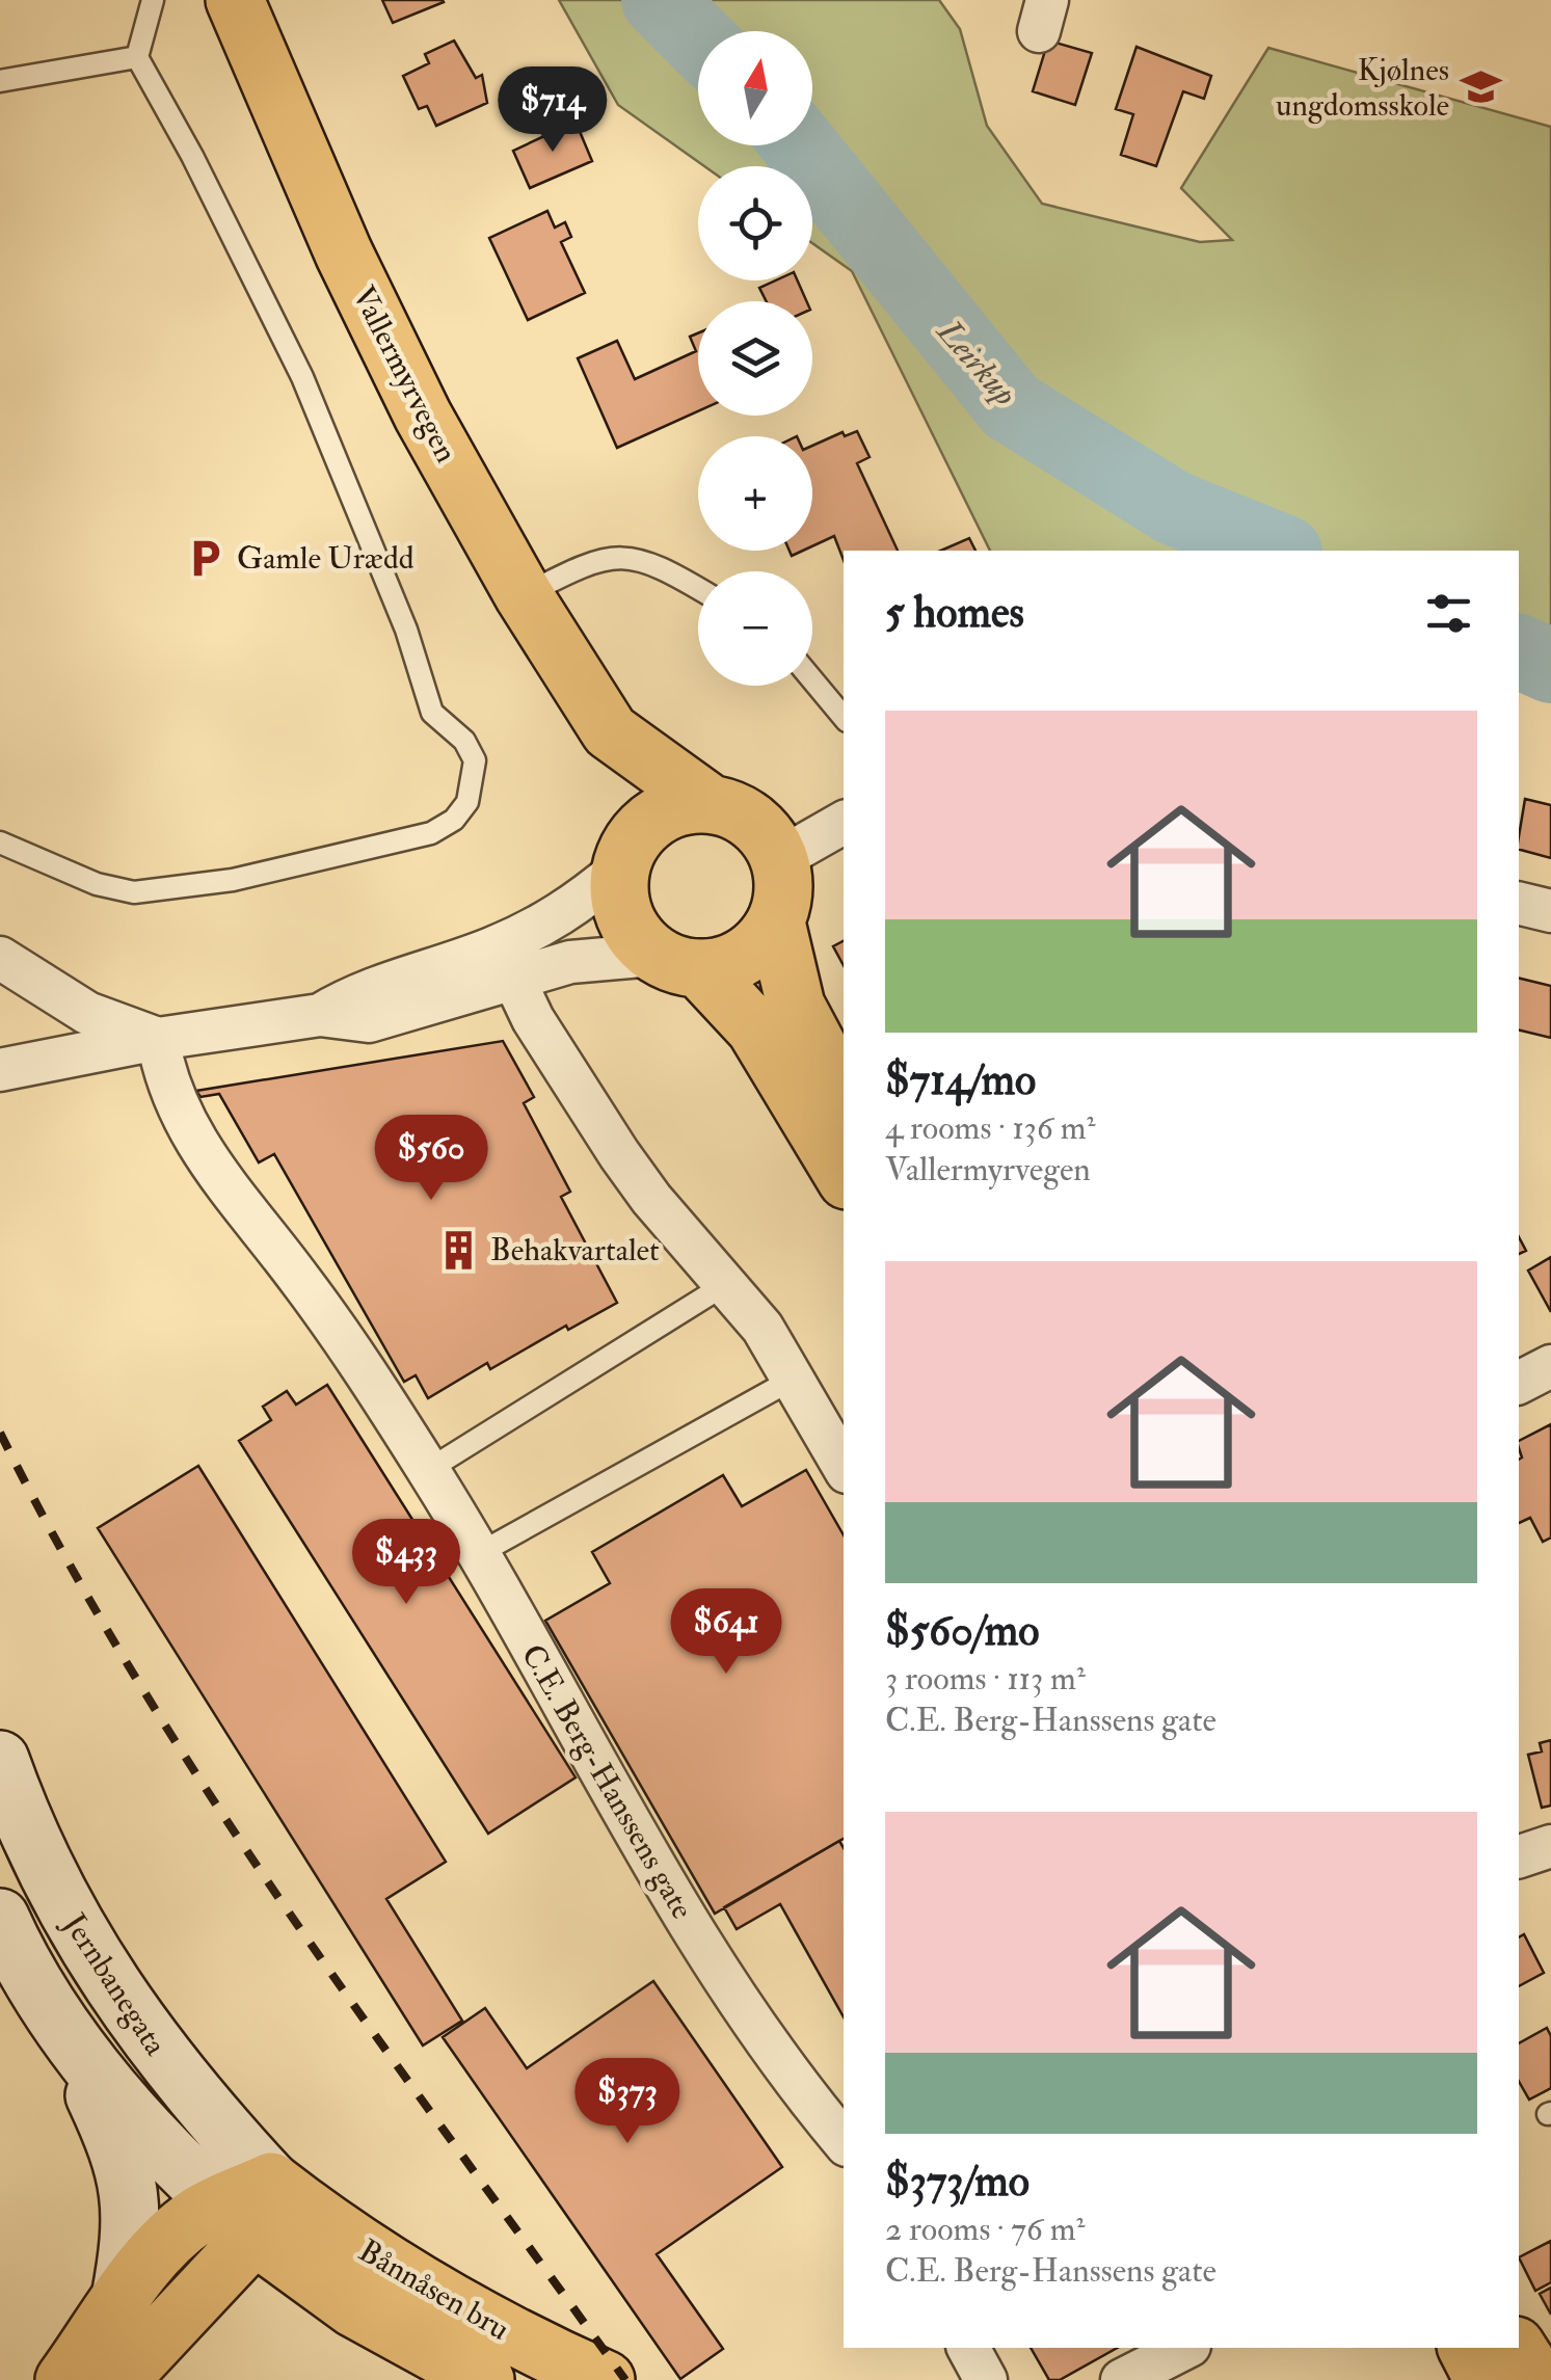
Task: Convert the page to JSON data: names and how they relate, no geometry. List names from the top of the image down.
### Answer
{
  "streets": {
    "main road": ["Vallermyrvegen", "Jernbanegata", "Bånnåsen bru"],
    "street": ["C.E. Berg-Hanssens gate"]
  },
  "crossings": [
    ["Jernbanegata", "Bånnåsen bru"]
  ],
  "water": ["Leirkup"],
  "places": {
    "school or university": ["Kjølnes ungdomsskole"],
    "parking": ["Gamle Urædd"],
    "building": ["Behakvartalet"]
  },
  "north": "top",
  "page": {
    "map_buttons": ["+", "−"],
    "price": [
      "$714",
      "$560",
      "$433",
      "$641",
      "$373"
    ],
    "heading": "5 homes",
    "list": [
      {
        "name": "$714/mo",
        "note": "4 rooms · 136 m² · Vallermyrvegen"
      },
      {
        "name": "$560/mo",
        "note": "3 rooms · 113 m² · C.E. Berg-Hanssens gate"
      },
      {
        "name": "$373/mo",
        "note": "2 rooms · 76 m² · C.E. Berg-Hanssens gate"
      }
    ]
  }
}
